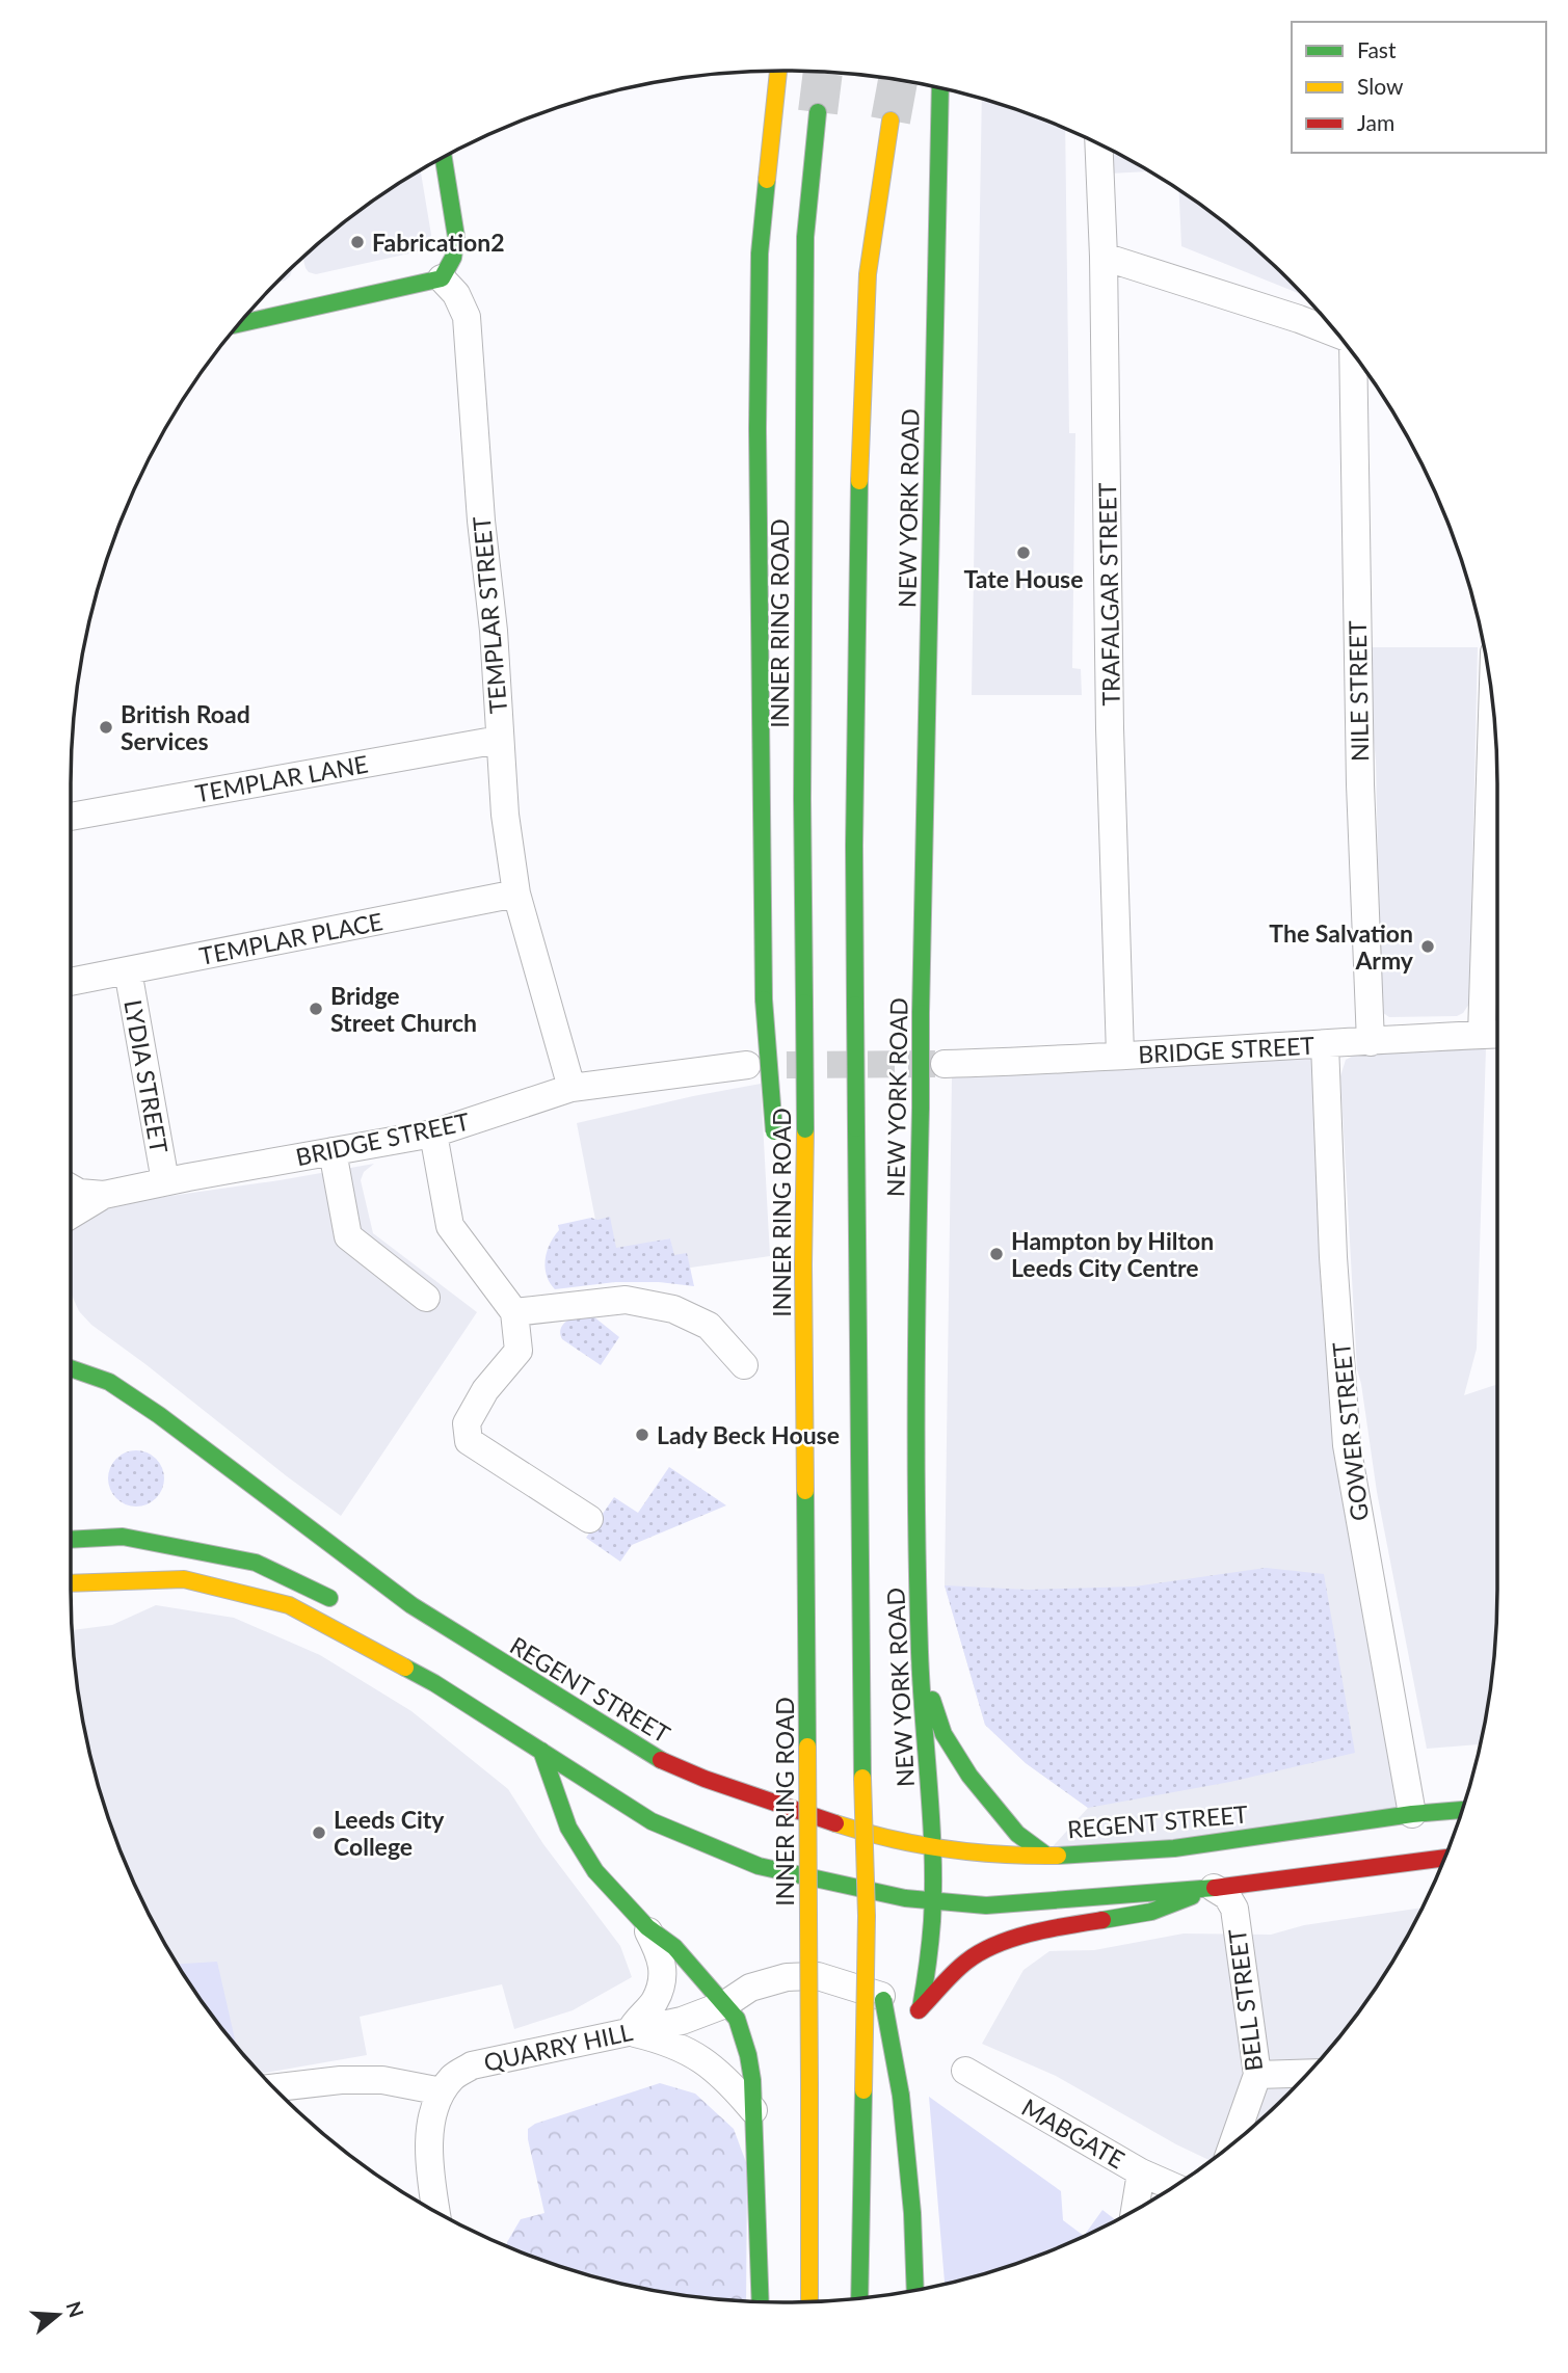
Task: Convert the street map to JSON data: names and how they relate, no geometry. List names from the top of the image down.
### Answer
{
  "streets": {
    "main road": ["NEW YORK ROAD", "INNER RING ROAD", "REGENT STREET"],
    "street": [
      "TRAFALGAR STREET",
      "TEMPLAR STREET",
      "NILE STREET",
      "TEMPLAR LANE",
      "TEMPLAR PLACE",
      "BRIDGE STREET",
      "LYDIA STREET",
      "GOWER STREET",
      "BELL STREET",
      "QUARRY HILL",
      "MABGATE"
    ]
  },
  "crossings": [
    ["NEW YORK ROAD", "REGENT STREET"],
    ["TRAFALGAR STREET", "BRIDGE STREET"],
    ["TEMPLAR STREET", "TEMPLAR LANE"],
    ["TEMPLAR STREET", "TEMPLAR PLACE"],
    ["TEMPLAR STREET", "BRIDGE STREET"],
    ["NILE STREET", "BRIDGE STREET"],
    ["TEMPLAR PLACE", "LYDIA STREET"],
    ["BRIDGE STREET", "LYDIA STREET"],
    ["BRIDGE STREET", "GOWER STREET"],
    ["GOWER STREET", "REGENT STREET"]
  ],
  "places": [
    "Fabrication2",
    "Tate House",
    "British Road Services",
    "The Salvation Army",
    "Bridge Street Church",
    "Hampton by Hilton Leeds City Centre",
    "Lady Beck House",
    "Leeds City College"
  ],
  "legend": ["Fast", "Slow", "Jam"],
  "north": "right"
}
